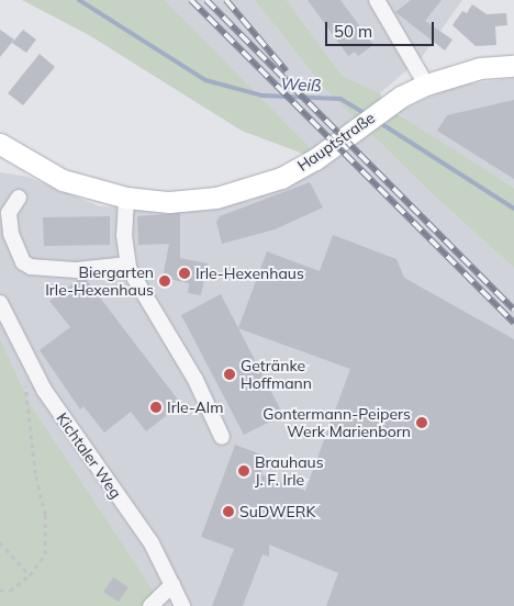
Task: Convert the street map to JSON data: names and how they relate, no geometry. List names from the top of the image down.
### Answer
{
  "streets": {
    "main road": ["Hauptstraße"],
    "street": ["Kichtaler Weg"]
  },
  "water": ["Weiß"],
  "places": [
    "Irle-Hexenhaus",
    "Biergarten Irle-Hexenhaus",
    "Getränke Hoffmann",
    "Irle-Alm",
    "Gontermann-Peipers Werk Marienborn",
    "Brauhaus J. F. Irle",
    "SuDWERK"
  ],
  "scale_bar": "50 m"
}
